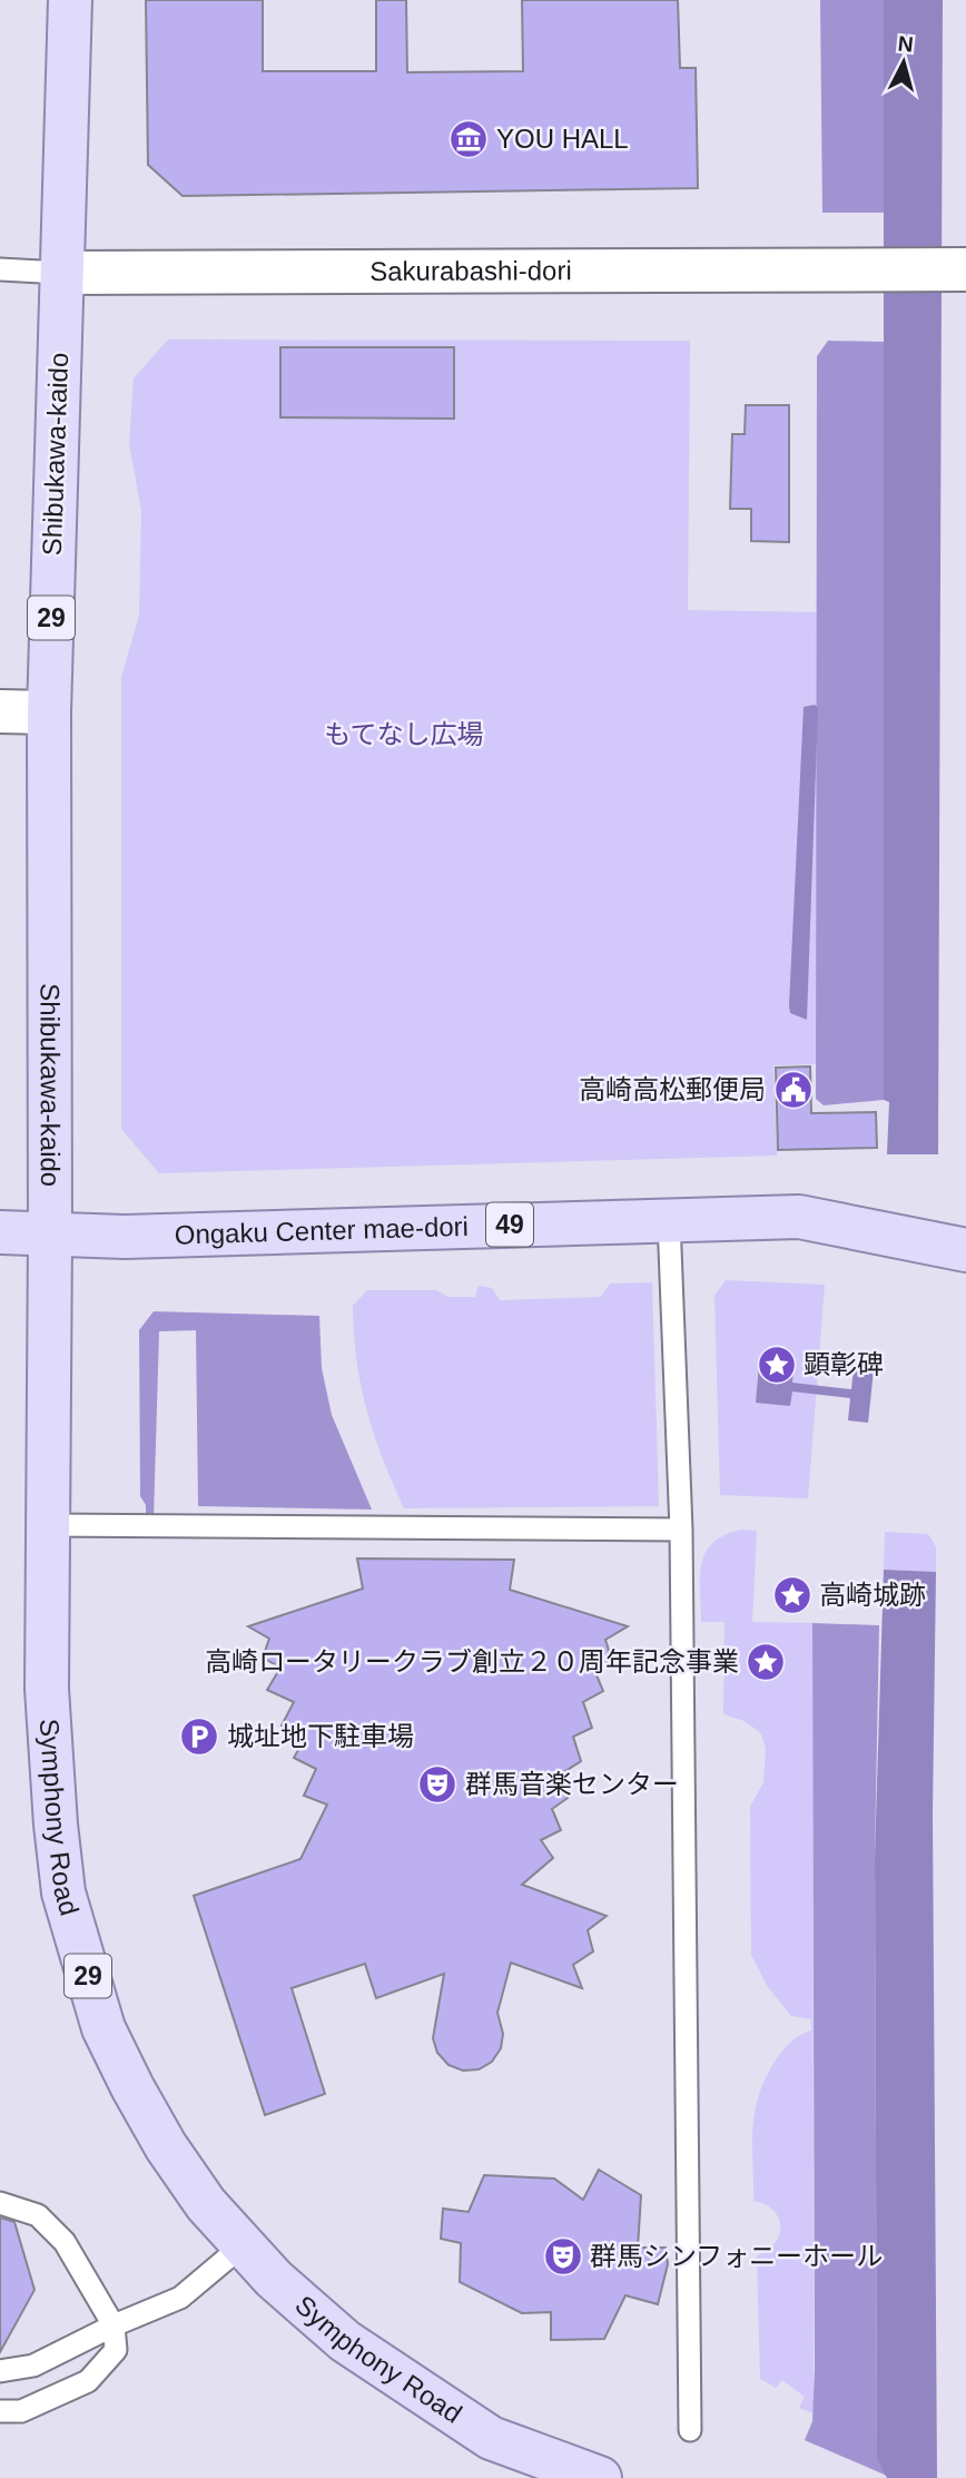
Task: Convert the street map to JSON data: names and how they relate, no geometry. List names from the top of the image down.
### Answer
{
  "streets": {
    "main road": [
      "Shibukawa-kaido",
      "29",
      "49",
      "Ongaku Center mae-dori",
      "Symphony Road"
    ],
    "street": ["Sakurabashi-dori"]
  },
  "crossings": [
    ["Sakurabashi-dori", "Shibukawa-kaido"],
    ["Shibukawa-kaido", "Ongaku Center mae-dori"],
    ["Shibukawa-kaido", "Symphony Road"],
    ["Ongaku Center mae-dori", "Symphony Road"]
  ],
  "parks": ["もてなし広場"],
  "places": {
    "museum": ["YOU HALL"],
    "public building": ["高崎高松郵便局"],
    "place": ["顕彰碑", "高崎城跡", "高崎ロータリークラブ創立２０周年記念事業"],
    "parking": ["城址地下駐車場"],
    "theatre": ["群馬音楽センター", "群馬シンフォニーホール"]
  },
  "north": "top"
}
